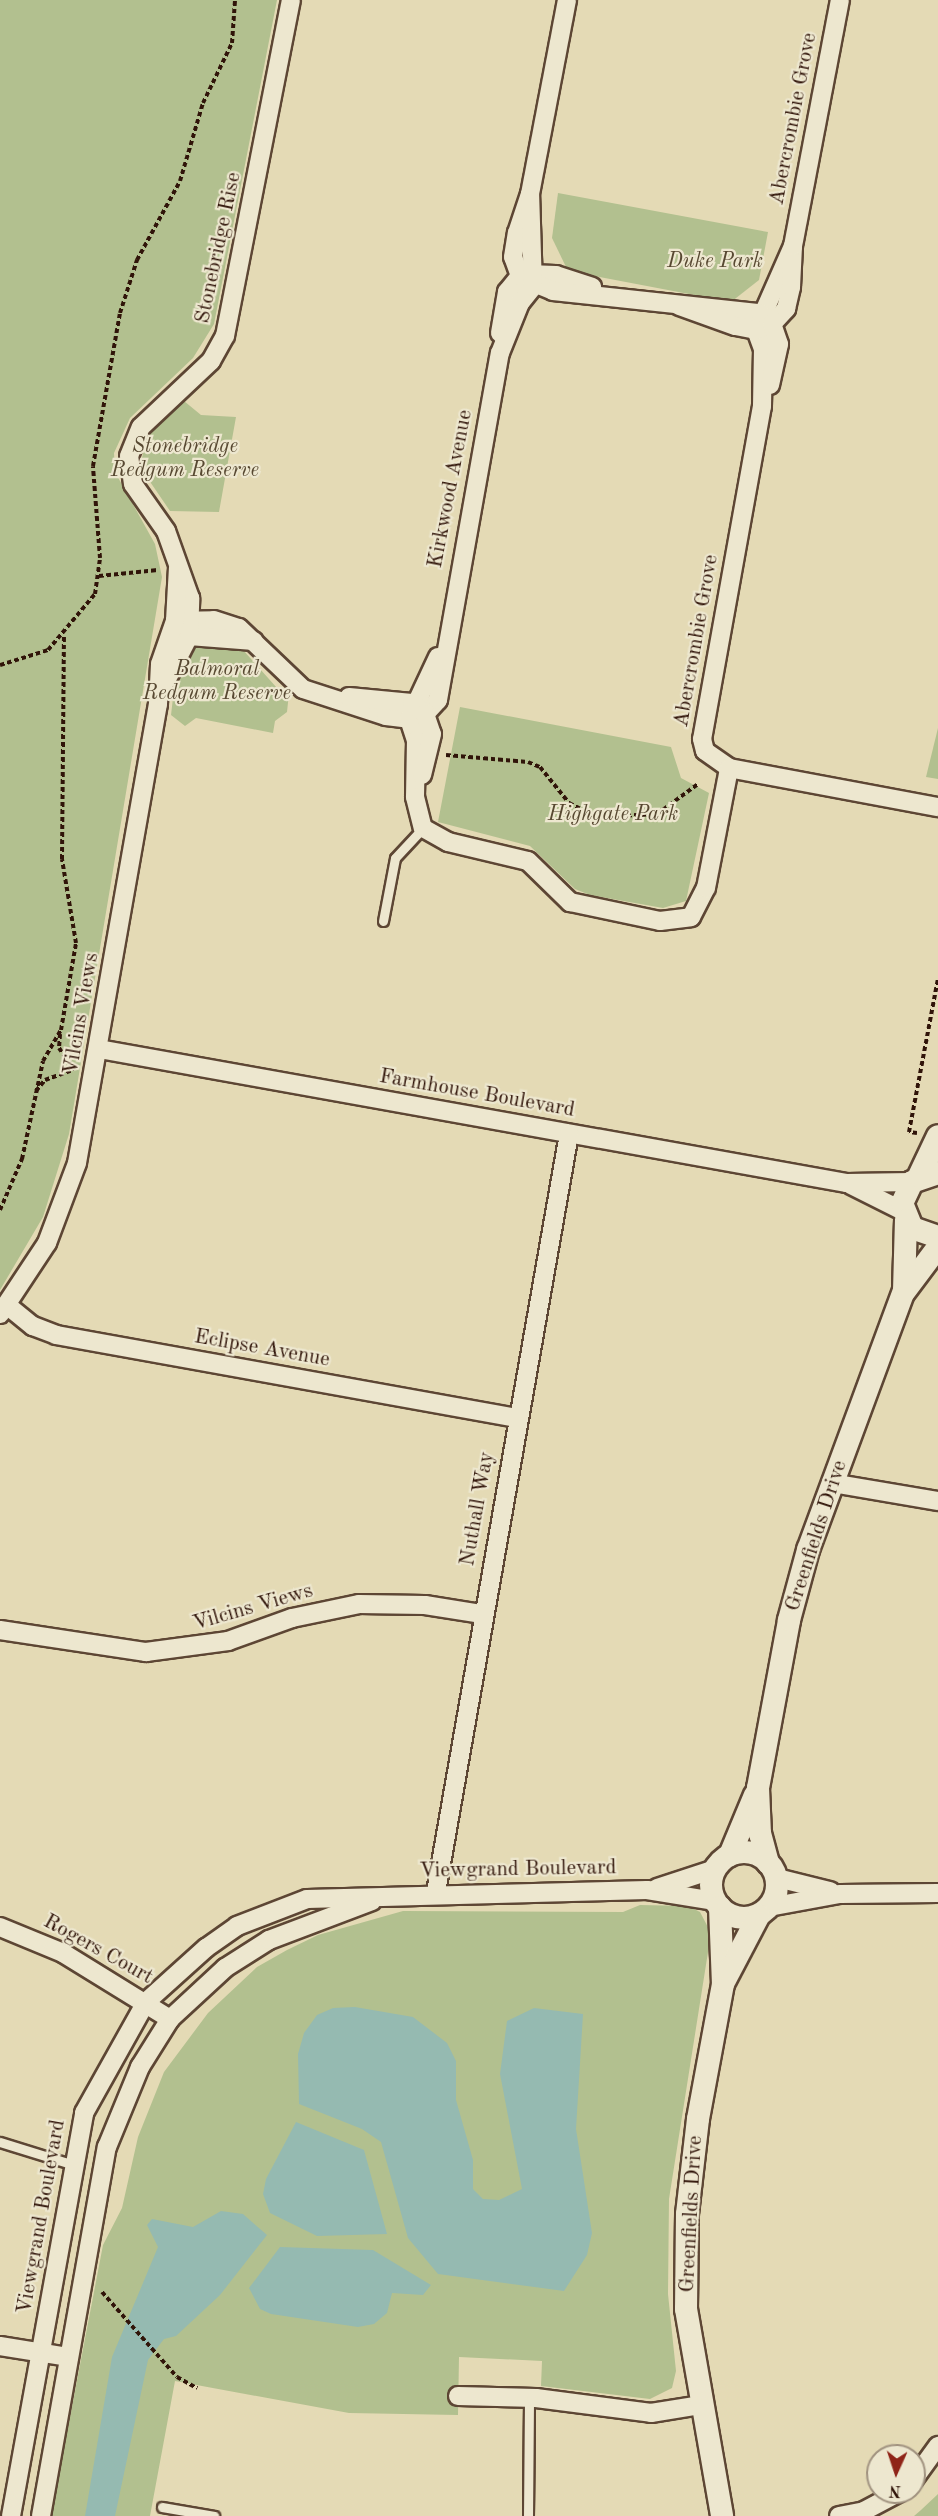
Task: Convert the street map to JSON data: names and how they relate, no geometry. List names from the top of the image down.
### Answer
{
  "streets": {
    "street": [
      "Abercrombie Grove",
      "Stonebridge Rise",
      "Kirkwood Avenue",
      "Vilcins Views",
      "Farmhouse Boulevard",
      "Eclipse Avenue",
      "Nuthall Way",
      "Greenfields Drive",
      "Viewgrand Boulevard",
      "Rogers Court"
    ]
  },
  "crossings": [
    ["Stonebridge Rise", "Vilcins Views"],
    ["Vilcins Views", "Farmhouse Boulevard"],
    ["Vilcins Views", "Eclipse Avenue"],
    ["Vilcins Views", "Nuthall Way"],
    ["Farmhouse Boulevard", "Nuthall Way"],
    ["Farmhouse Boulevard", "Greenfields Drive"],
    ["Eclipse Avenue", "Nuthall Way"],
    ["Nuthall Way", "Viewgrand Boulevard"],
    ["Greenfields Drive", "Viewgrand Boulevard"],
    ["Viewgrand Boulevard", "Rogers Court"]
  ],
  "parks": [
    "Duke Park",
    "Stonebridge Redgum Reserve",
    "Balmoral Redgum Reserve",
    "Highgate Park"
  ],
  "north": "bottom"
}
